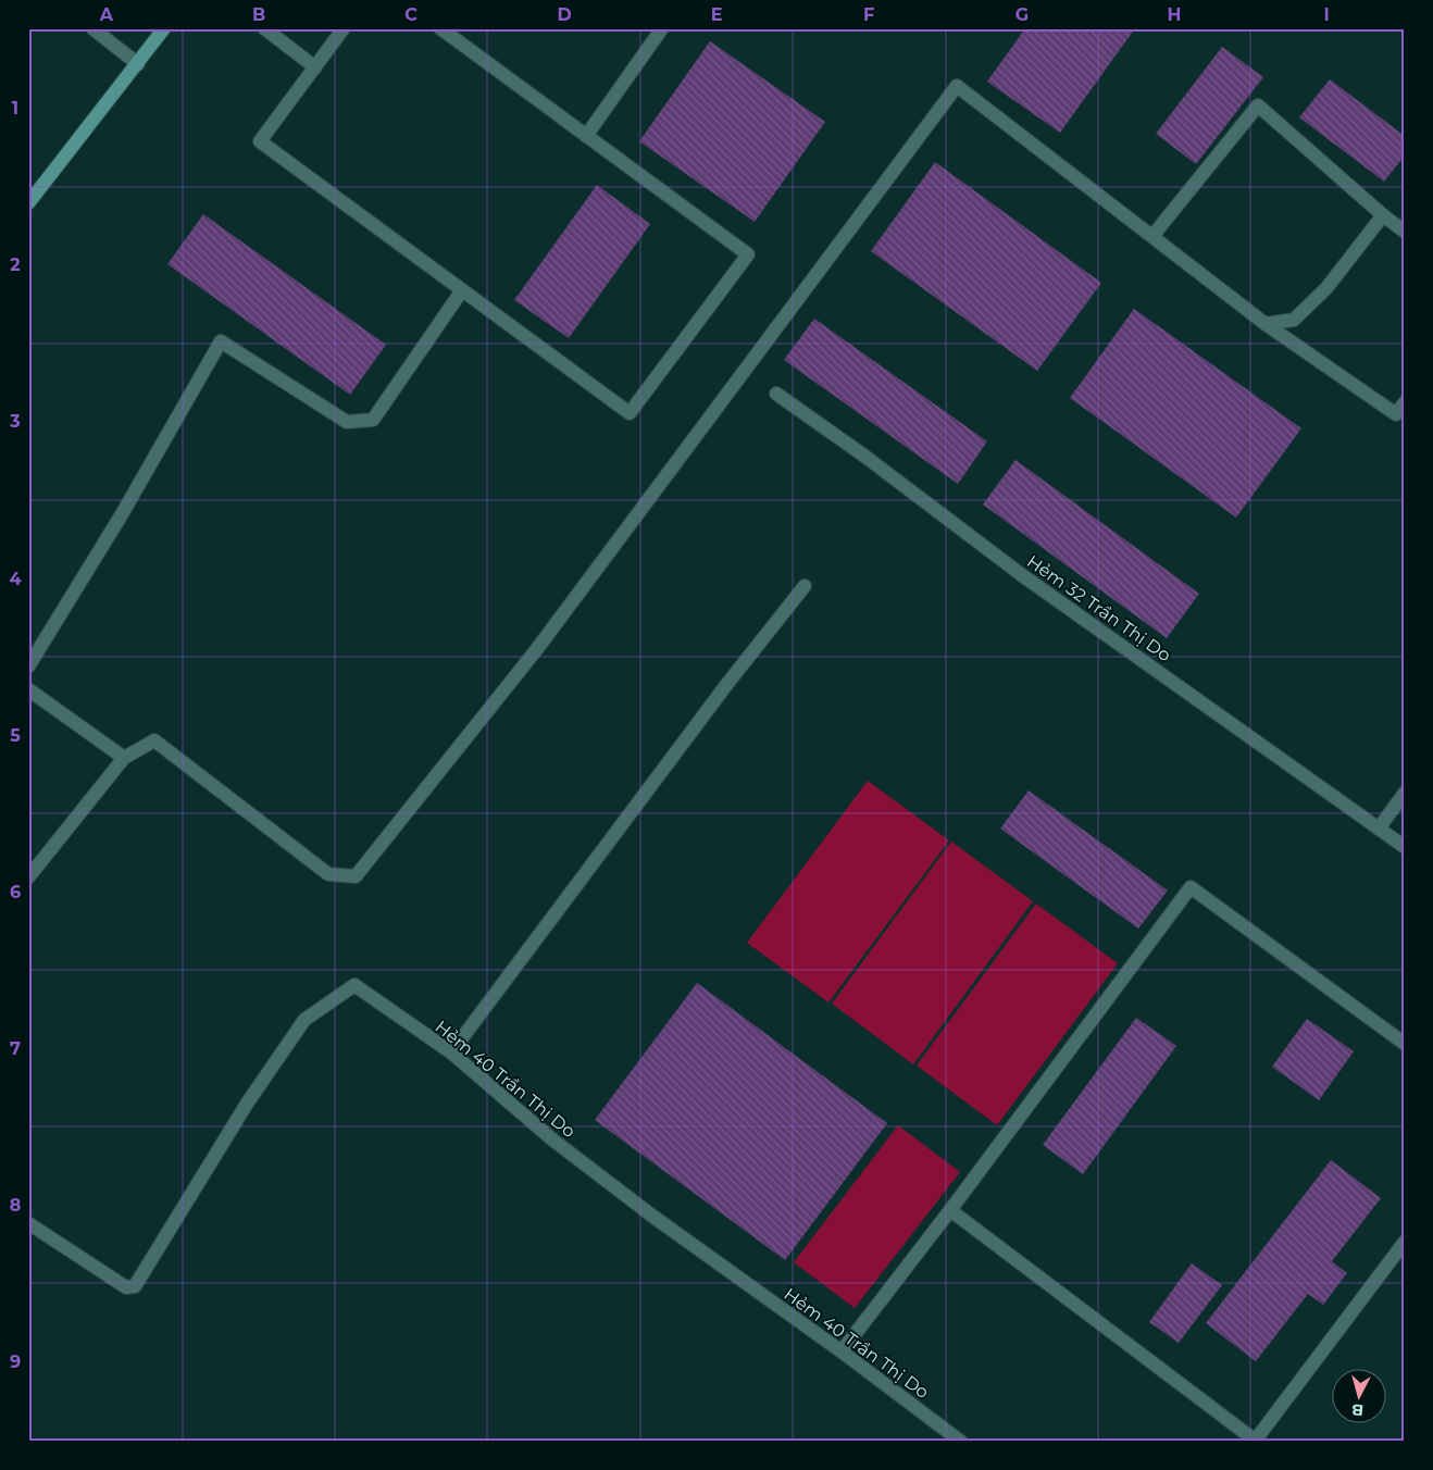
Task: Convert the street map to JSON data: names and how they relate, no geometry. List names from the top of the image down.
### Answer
{
  "streets": {
    "street": ["Hẻm 32 Trần Thị Do", "Hẻm 40 Trần Thị Do"]
  },
  "north": "bottom",
  "grid": {
    "columns": [
      "A",
      "B",
      "C",
      "D",
      "E",
      "F",
      "G",
      "H",
      "I"
    ],
    "rows": [
      "1",
      "2",
      "3",
      "4",
      "5",
      "6",
      "7",
      "8",
      "9"
    ]
  }
}
